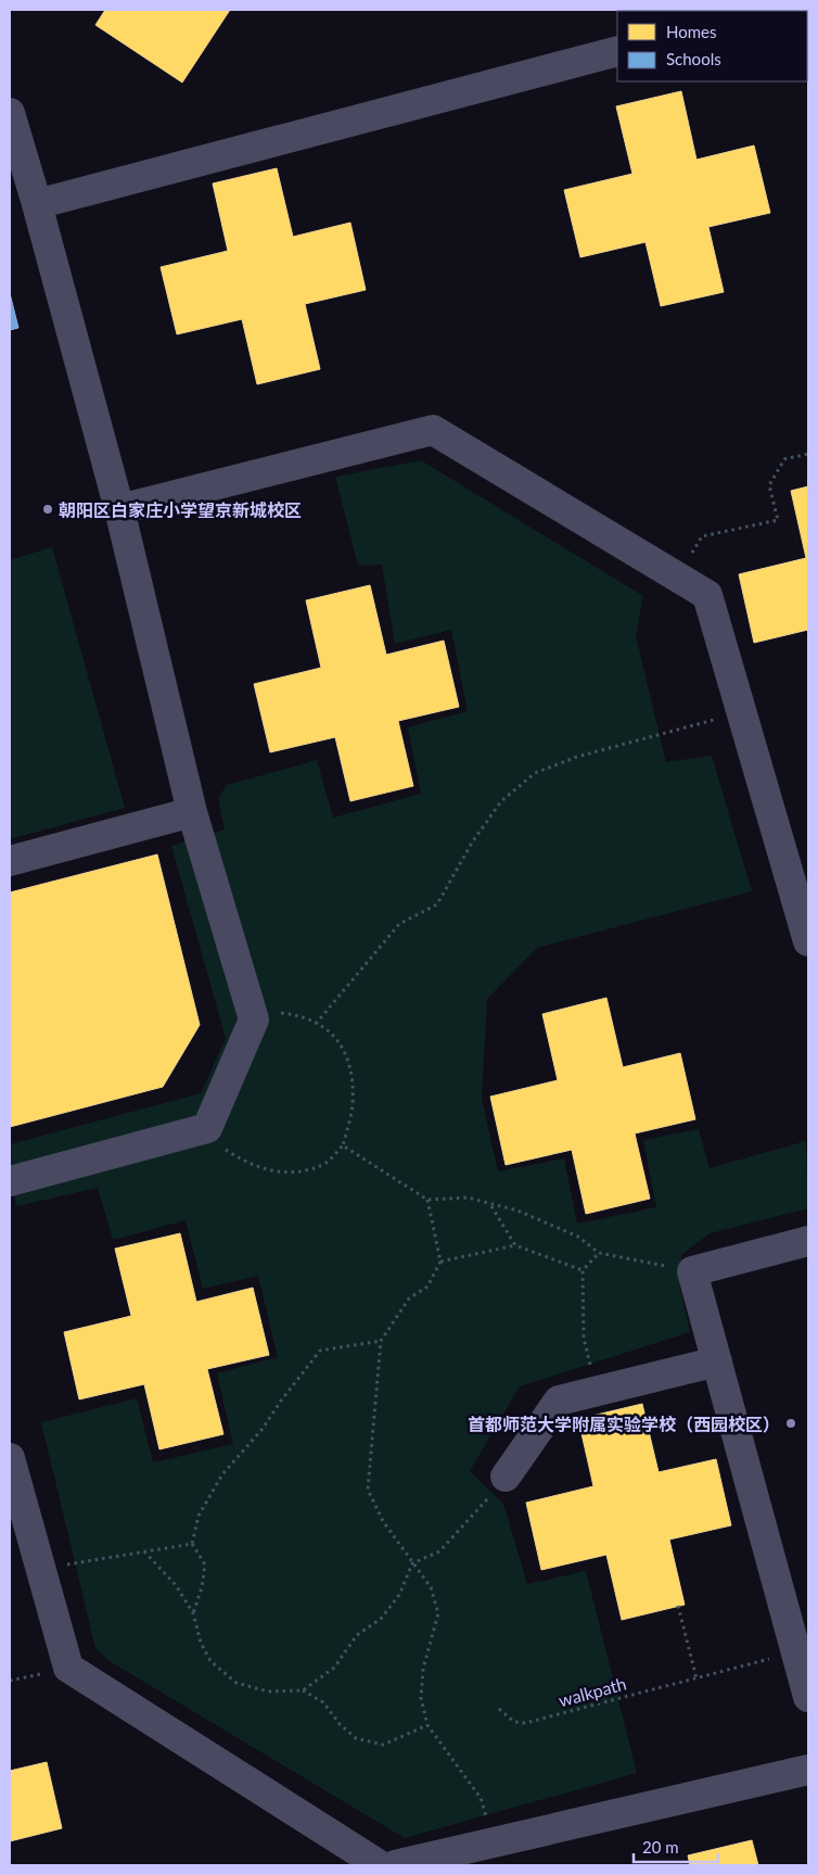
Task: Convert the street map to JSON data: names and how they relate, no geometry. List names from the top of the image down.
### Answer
{
  "streets": {
    "path": ["walkpath"]
  },
  "places": ["朝阳区白家庄小学望京新城校区", "首都师范大学附属实验学校（西园校区）"],
  "legend": ["Homes", "Schools"],
  "scale_bar": "20 m"
}
